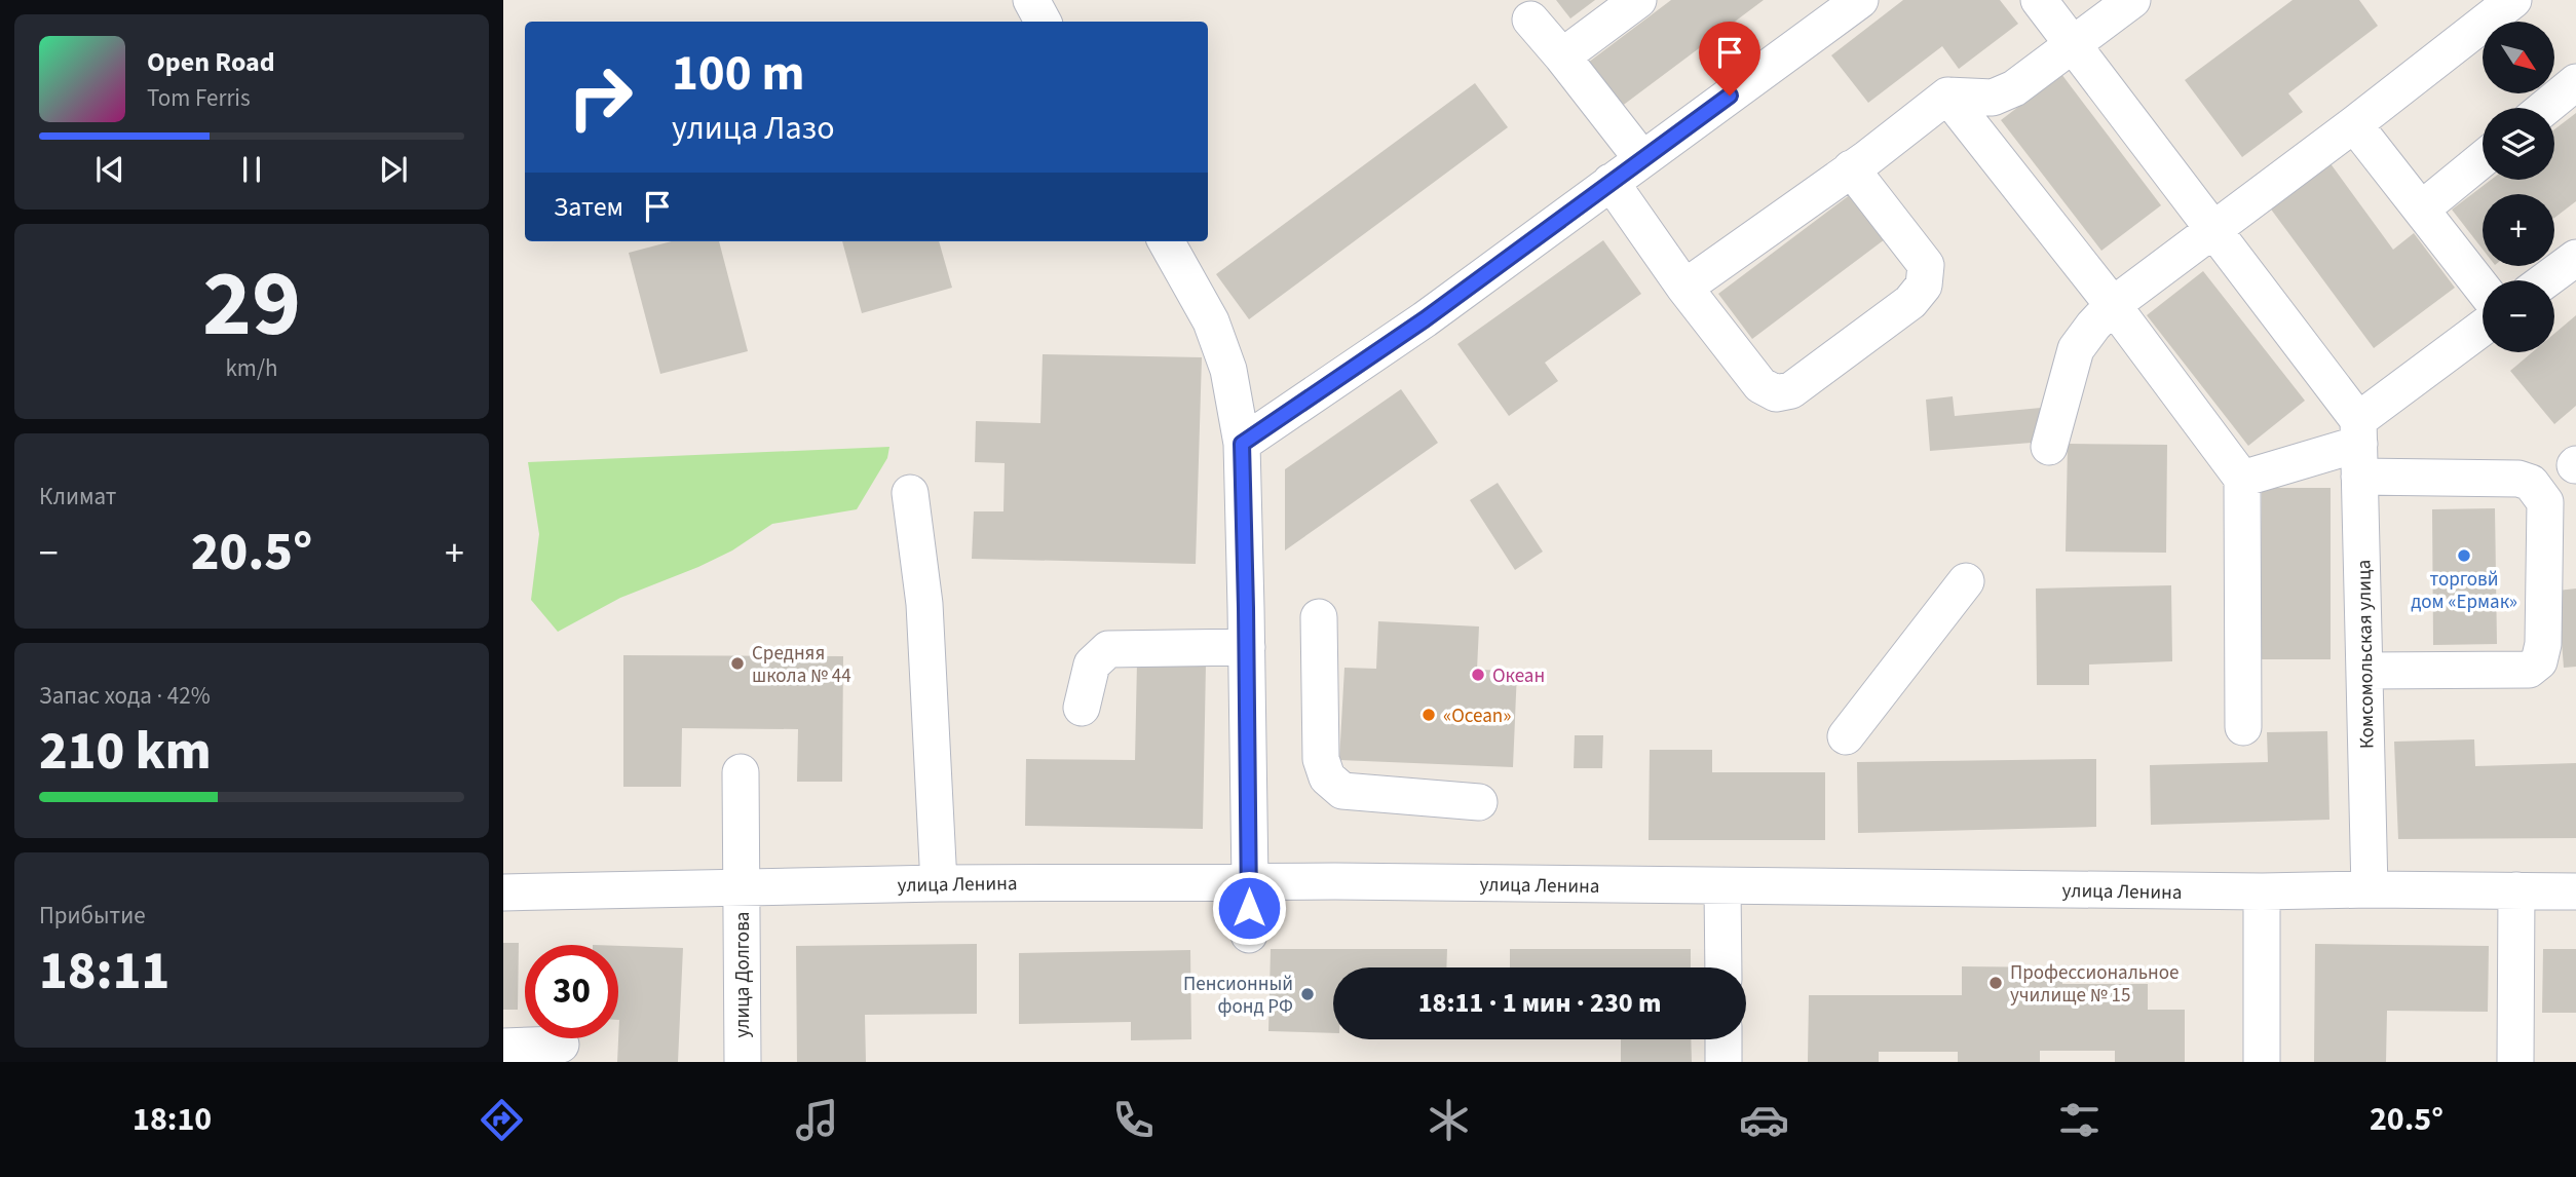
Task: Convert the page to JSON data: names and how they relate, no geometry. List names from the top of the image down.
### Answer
{
  "streets": {
    "street": ["Комсомольская улица", "улица Ленина", "улица Долгова"]
  },
  "crossings": [
    ["Комсомольская улица", "улица Ленина"],
    ["улица Ленина", "улица Долгова"]
  ],
  "places": [
    "торговй дом «Ермак»",
    "Средняя школа № 44",
    "Океан",
    "«Оcean»",
    "Профессиональное училище № 15",
    "Пенсионный фонд РФ"
  ],
  "north": "bottom right",
  "page": {
    "map_buttons": ["+", "−"],
    "turn": ["100 m", "улица Лазо"],
    "song": ["Open Road", "Tom Ferris"],
    "then": "Затем",
    "tile": [
      ["29", "km/h"],
      "Климат",
      ["Запас хода · 42%", "210 km"],
      ["Прибытие", "18:11"]
    ],
    "heat": ["−", "20.5°", "+"],
    "limit": "30",
    "trip": "18:11 · 1 мин · 230 m",
    "tabs": ["18:10", "20.5°"]
  }
}
